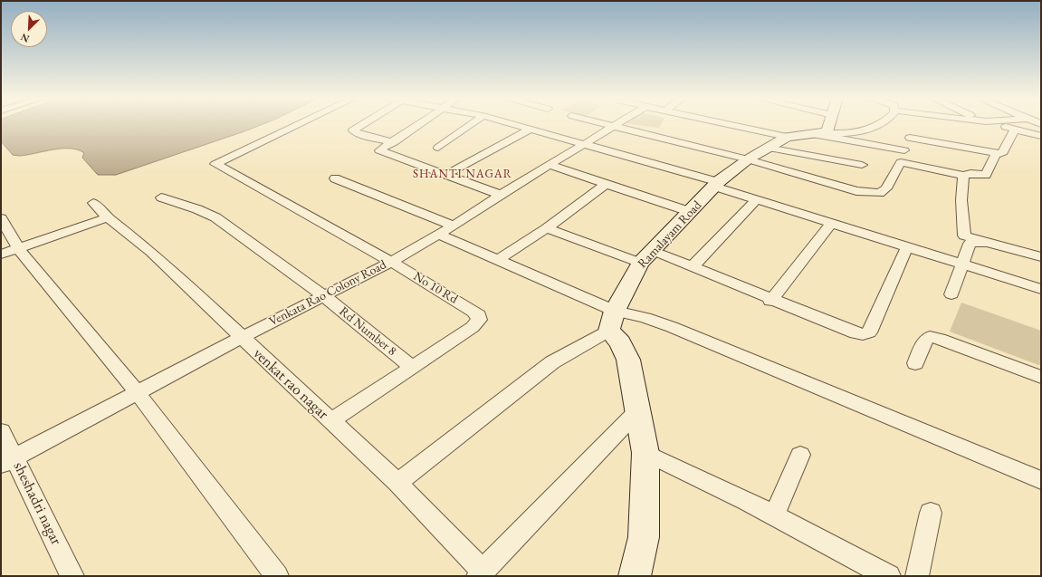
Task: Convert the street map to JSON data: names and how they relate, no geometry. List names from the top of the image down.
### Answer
{
  "streets": {
    "street": [
      "Ramalayam Road",
      "No 10 Rd",
      "Venkata Rao Colony Road",
      "Rd Number 8",
      "venkat rao nagar",
      "sheshadri nagar"
    ]
  },
  "crossings": [
    ["No 10 Rd", "Venkata Rao Colony Road"],
    ["No 10 Rd", "Rd Number 8"],
    ["No 10 Rd", "venkat rao nagar"],
    ["Venkata Rao Colony Road", "Rd Number 8"],
    ["Venkata Rao Colony Road", "venkat rao nagar"],
    ["Venkata Rao Colony Road", "sheshadri nagar"]
  ],
  "districts": ["SHANTI NAGAR"],
  "north": "bottom left"
}
